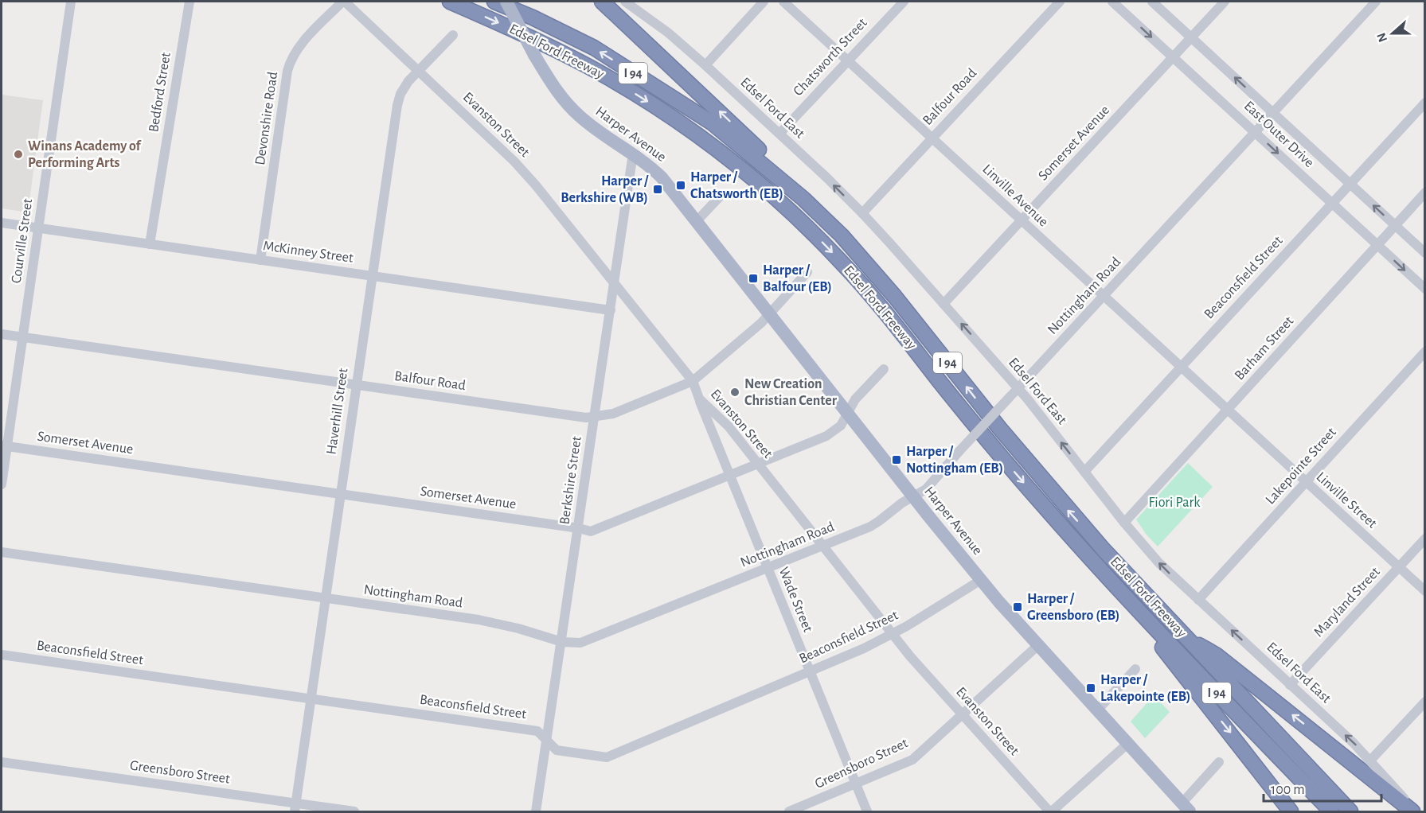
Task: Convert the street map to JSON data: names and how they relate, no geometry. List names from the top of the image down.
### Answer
{
  "streets": {
    "highway": ["Edsel Ford Freeway", "I 94"],
    "main road": ["Harper Avenue"],
    "street": [
      "Chatsworth Street",
      "Bedford Street",
      "Balfour Road",
      "Edsel Ford East",
      "Devonshire Road",
      "Evanston Street",
      "East Outer Drive",
      "Somerset Avenue",
      "Linville Avenue",
      "Courville Street",
      "McKinney Street",
      "Beaconsfield Street",
      "Nottingham Road",
      "Barham Street",
      "Haverhill Street",
      "Lakepointe Street",
      "Berkshire Street",
      "Linville Street",
      "Wade Street",
      "Maryland Street",
      "Greensboro Street"
    ]
  },
  "crossings": [
    ["Chatsworth Street", "Edsel Ford East"],
    ["Chatsworth Street", "Linville Avenue"],
    ["Bedford Street", "McKinney Street"],
    ["Balfour Road", "Edsel Ford East"],
    ["Balfour Road", "Evanston Street"],
    ["Balfour Road", "Harper Avenue"],
    ["Balfour Road", "Linville Avenue"],
    ["Balfour Road", "Courville Street"],
    ["Balfour Road", "Haverhill Street"],
    ["Balfour Road", "Berkshire Street"],
    ["Edsel Ford East", "Somerset Avenue"],
    ["Edsel Ford East", "Beaconsfield Street"],
    ["Edsel Ford East", "Nottingham Road"],
    ["Edsel Ford East", "Barham Street"],
    ["Edsel Ford East", "Lakepointe Street"],
    ["Edsel Ford East", "Maryland Street"],
    ["Devonshire Road", "Evanston Street"],
    ["Devonshire Road", "McKinney Street"],
    ["Evanston Street", "Somerset Avenue"],
    ["Evanston Street", "Beaconsfield Street"],
    ["Evanston Street", "Nottingham Road"],
    ["Evanston Street", "Haverhill Street"],
    ["Evanston Street", "Berkshire Street"],
    ["Evanston Street", "Wade Street"],
    ["Evanston Street", "Greensboro Street"],
    ["Harper Avenue", "Somerset Avenue"],
    ["Harper Avenue", "Beaconsfield Street"],
    ["Harper Avenue", "Nottingham Road"],
    ["Harper Avenue", "Berkshire Street"],
    ["Harper Avenue", "Greensboro Street"],
    ["East Outer Drive", "Somerset Avenue"],
    ["East Outer Drive", "Beaconsfield Street"],
    ["East Outer Drive", "Nottingham Road"],
    ["East Outer Drive", "Barham Street"],
    ["Somerset Avenue", "Linville Avenue"],
    ["Somerset Avenue", "Courville Street"],
    ["Somerset Avenue", "Haverhill Street"],
    ["Somerset Avenue", "Berkshire Street"],
    ["Somerset Avenue", "Wade Street"],
    ["Linville Avenue", "Beaconsfield Street"],
    ["Linville Avenue", "Nottingham Road"],
    ["Linville Avenue", "Barham Street"],
    ["Linville Avenue", "Linville Street"],
    ["Courville Street", "McKinney Street"],
    ["McKinney Street", "Haverhill Street"],
    ["McKinney Street", "Berkshire Street"],
    ["Beaconsfield Street", "Haverhill Street"],
    ["Beaconsfield Street", "Berkshire Street"],
    ["Beaconsfield Street", "Wade Street"],
    ["Nottingham Road", "Haverhill Street"],
    ["Nottingham Road", "Berkshire Street"],
    ["Nottingham Road", "Wade Street"],
    ["Barham Street", "Linville Street"],
    ["Haverhill Street", "Greensboro Street"],
    ["Lakepointe Street", "Linville Street"],
    ["Linville Street", "Maryland Street"],
    ["Wade Street", "Greensboro Street"]
  ],
  "one_way": ["Edsel Ford East"],
  "parks": ["Fiori Park"],
  "places": {
    "other": ["Winans Academy of Performing Arts", "New Creation Christian Center"],
    "transit": [
      "Harper / Chatsworth (EB)",
      "Harper / Berkshire (WB)",
      "Harper / Balfour (EB)",
      "Harper / Nottingham (EB)",
      "Harper / Greensboro (EB)",
      "Harper / Lakepointe (EB)"
    ]
  },
  "scale_bar": "100 m",
  "north": "left"
}
